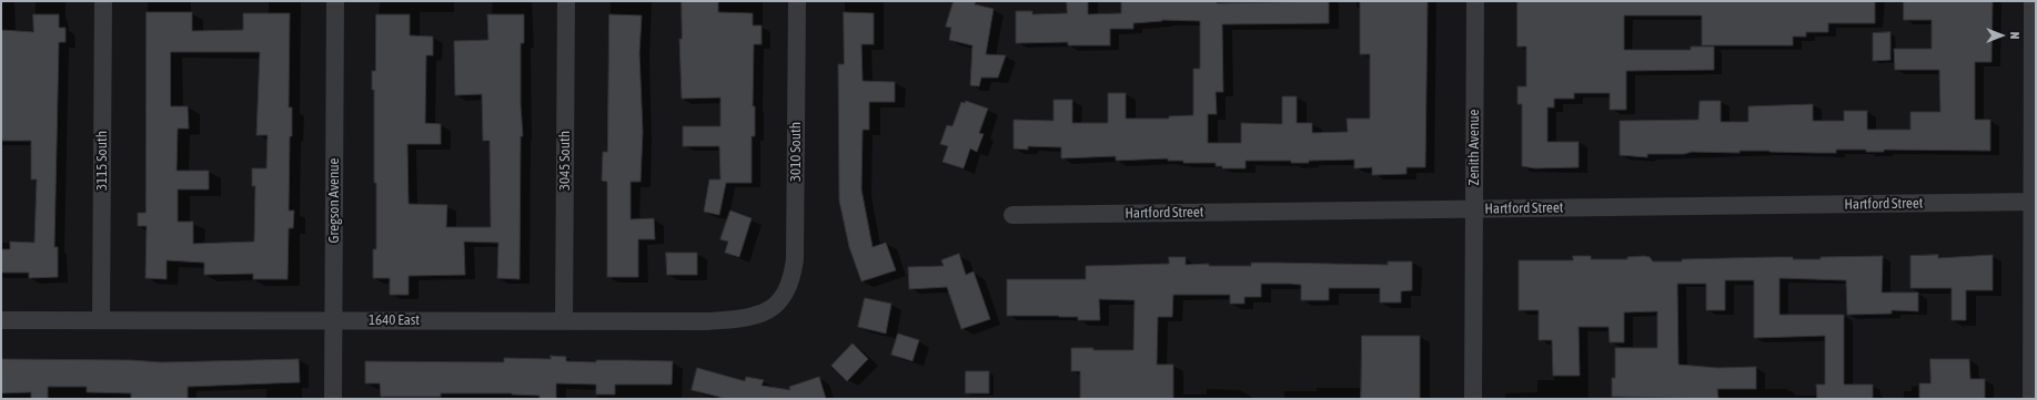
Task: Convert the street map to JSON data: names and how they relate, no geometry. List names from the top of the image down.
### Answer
{
  "streets": {
    "street": [
      "Zenith Avenue",
      "3010 South",
      "3115 South",
      "3045 South",
      "Gregson Avenue",
      "Hartford Street",
      "1640 East"
    ]
  },
  "crossings": [
    ["Zenith Avenue", "Hartford Street"],
    ["3010 South", "1640 East"],
    ["3115 South", "1640 East"],
    ["3045 South", "1640 East"],
    ["Gregson Avenue", "1640 East"]
  ],
  "north": "right"
}
